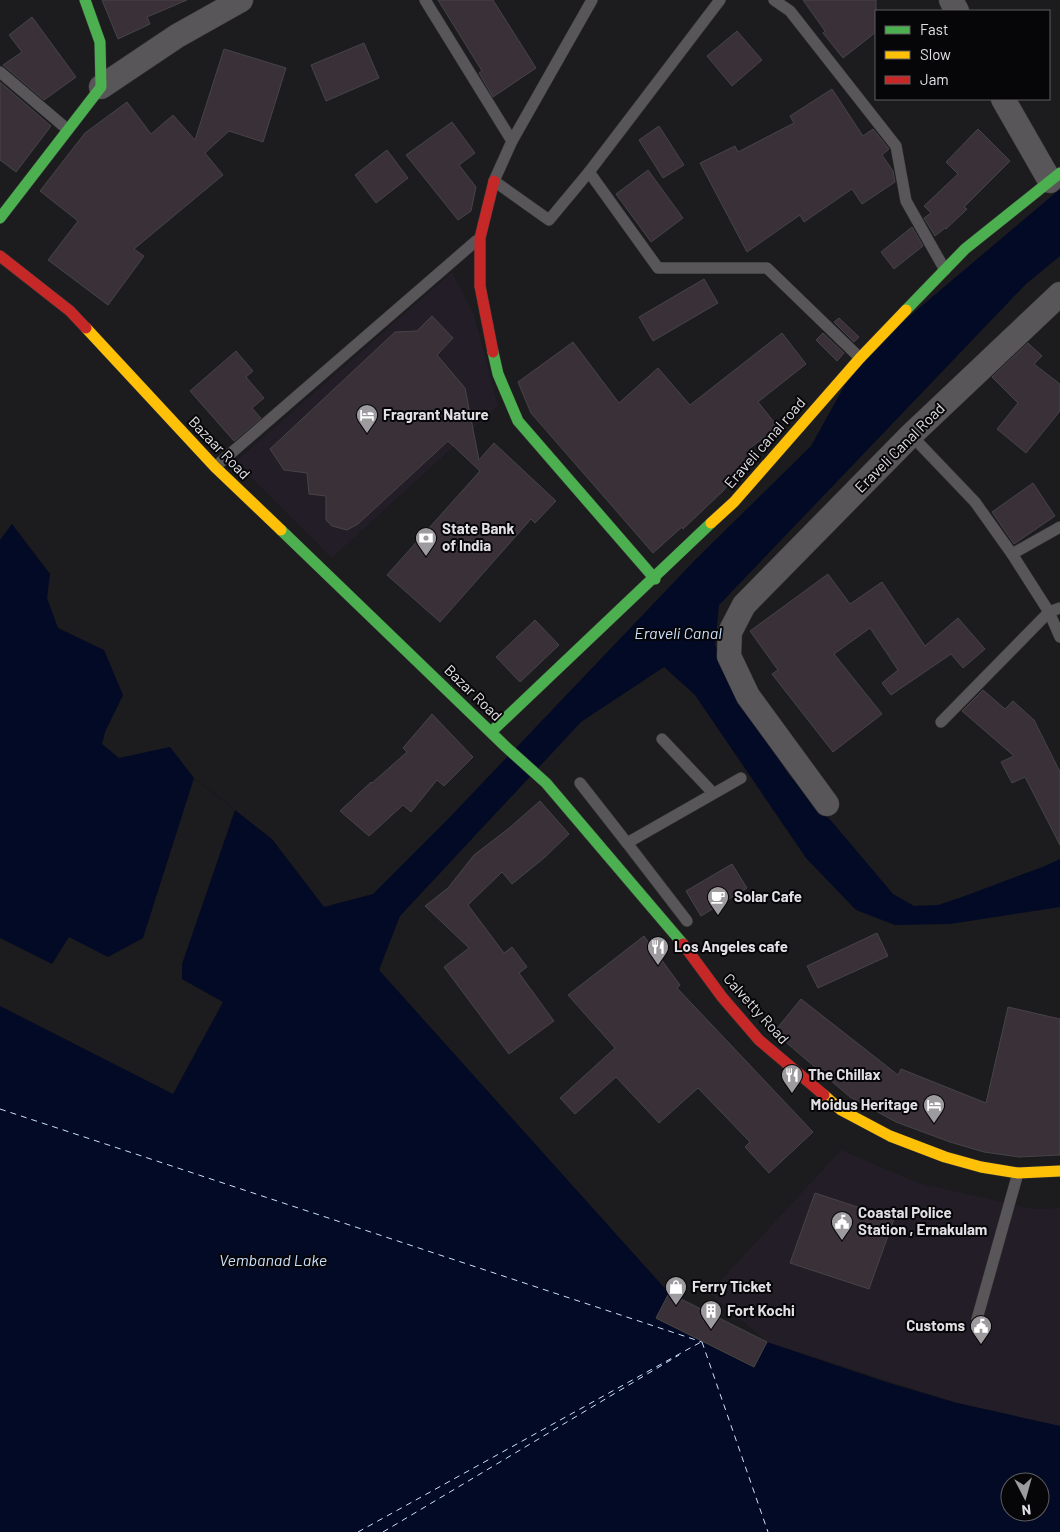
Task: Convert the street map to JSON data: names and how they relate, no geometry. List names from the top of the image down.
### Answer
{
  "streets": {
    "street": [
      "Eraveli canal road",
      "Bazaar Road",
      "Eraveli Canal Road",
      "Bazar Road",
      "Calvetty Road"
    ]
  },
  "crossings": [
    ["Eraveli canal road", "Bazar Road"],
    ["Bazaar Road", "Bazar Road"],
    ["Bazar Road", "Calvetty Road"]
  ],
  "water": ["Eraveli Canal", "Vembanad Lake"],
  "places": {
    "hotel": ["Fragrant Nature", "Moidus Heritage"],
    "bank": ["State Bank of India"],
    "cafe": ["Solar Cafe"],
    "restaurant": ["Los Angeles cafe", "The Chillax"],
    "public building": ["Coastal Police Station , Ernakulam", "Customs"],
    "shop": ["Ferry Ticket"],
    "building": ["Fort Kochi"]
  },
  "legend": ["Fast", "Slow", "Jam"],
  "north": "bottom"
}
